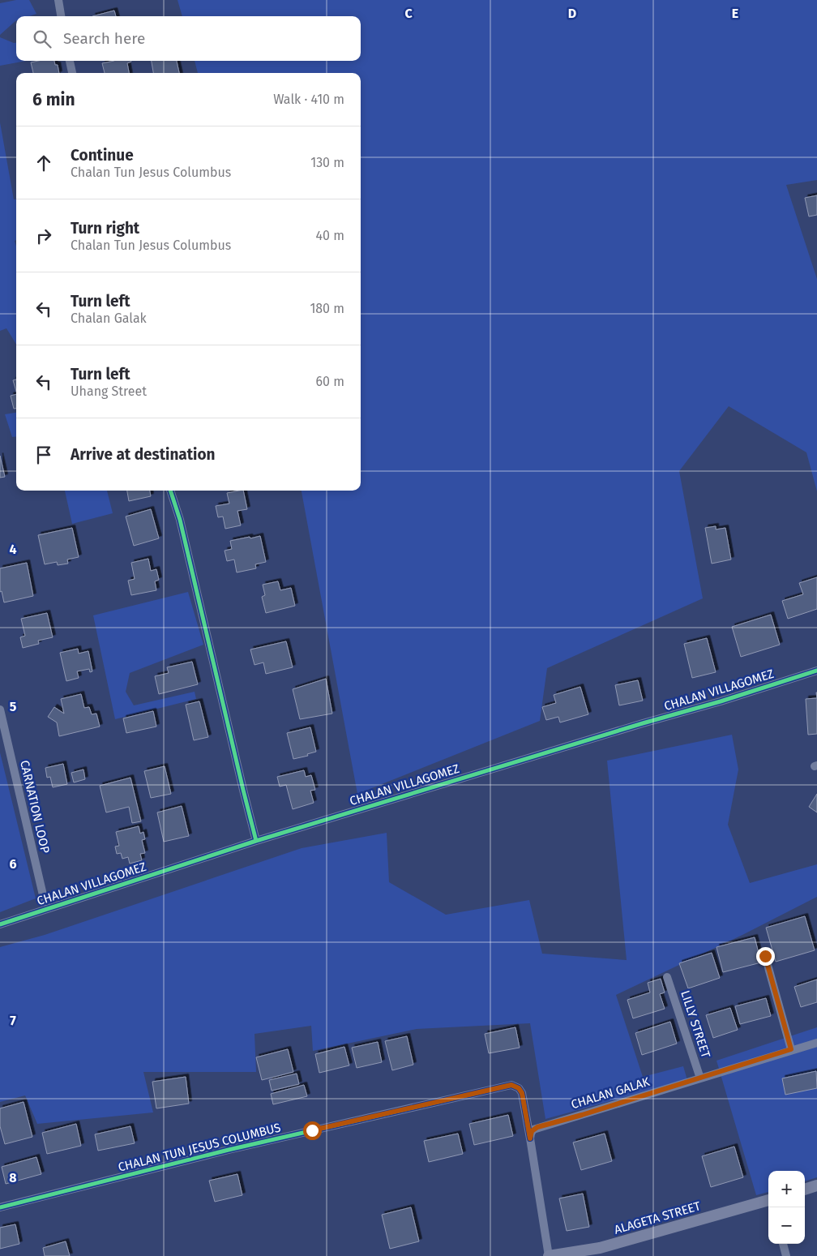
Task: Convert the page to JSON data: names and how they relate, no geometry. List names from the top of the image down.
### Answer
{
  "streets": {
    "main road": ["ALAGETA STREET"],
    "street": [
      "CHALAN VILLAGOMEZ",
      "CARNATION LOOP",
      "LILLY STREET",
      "CHALAN GALAK",
      "CHALAN TUN JESUS COLUMBUS"
    ]
  },
  "crossings": [
    ["CHALAN VILLAGOMEZ", "CARNATION LOOP"],
    ["LILLY STREET", "CHALAN GALAK"],
    ["CHALAN GALAK", "CHALAN TUN JESUS COLUMBUS"]
  ],
  "page": {
    "search": "Search here",
    "heading": ["6 min", "Walk · 410 m"],
    "list": [
      ["Continue", "Chalan Tun Jesus Columbus", "130 m"],
      ["Turn right", "Chalan Tun Jesus Columbus", "40 m"],
      ["Turn left", "Chalan Galak", "180 m"],
      ["Turn left", "Uhang Street", "60 m"],
      "Arrive at destination"
    ],
    "map_buttons": ["+", "−"]
  },
  "grid": {
    "columns": ["C", "D", "E"],
    "rows": [
      "4",
      "5",
      "6",
      "7",
      "8"
    ]
  }
}
